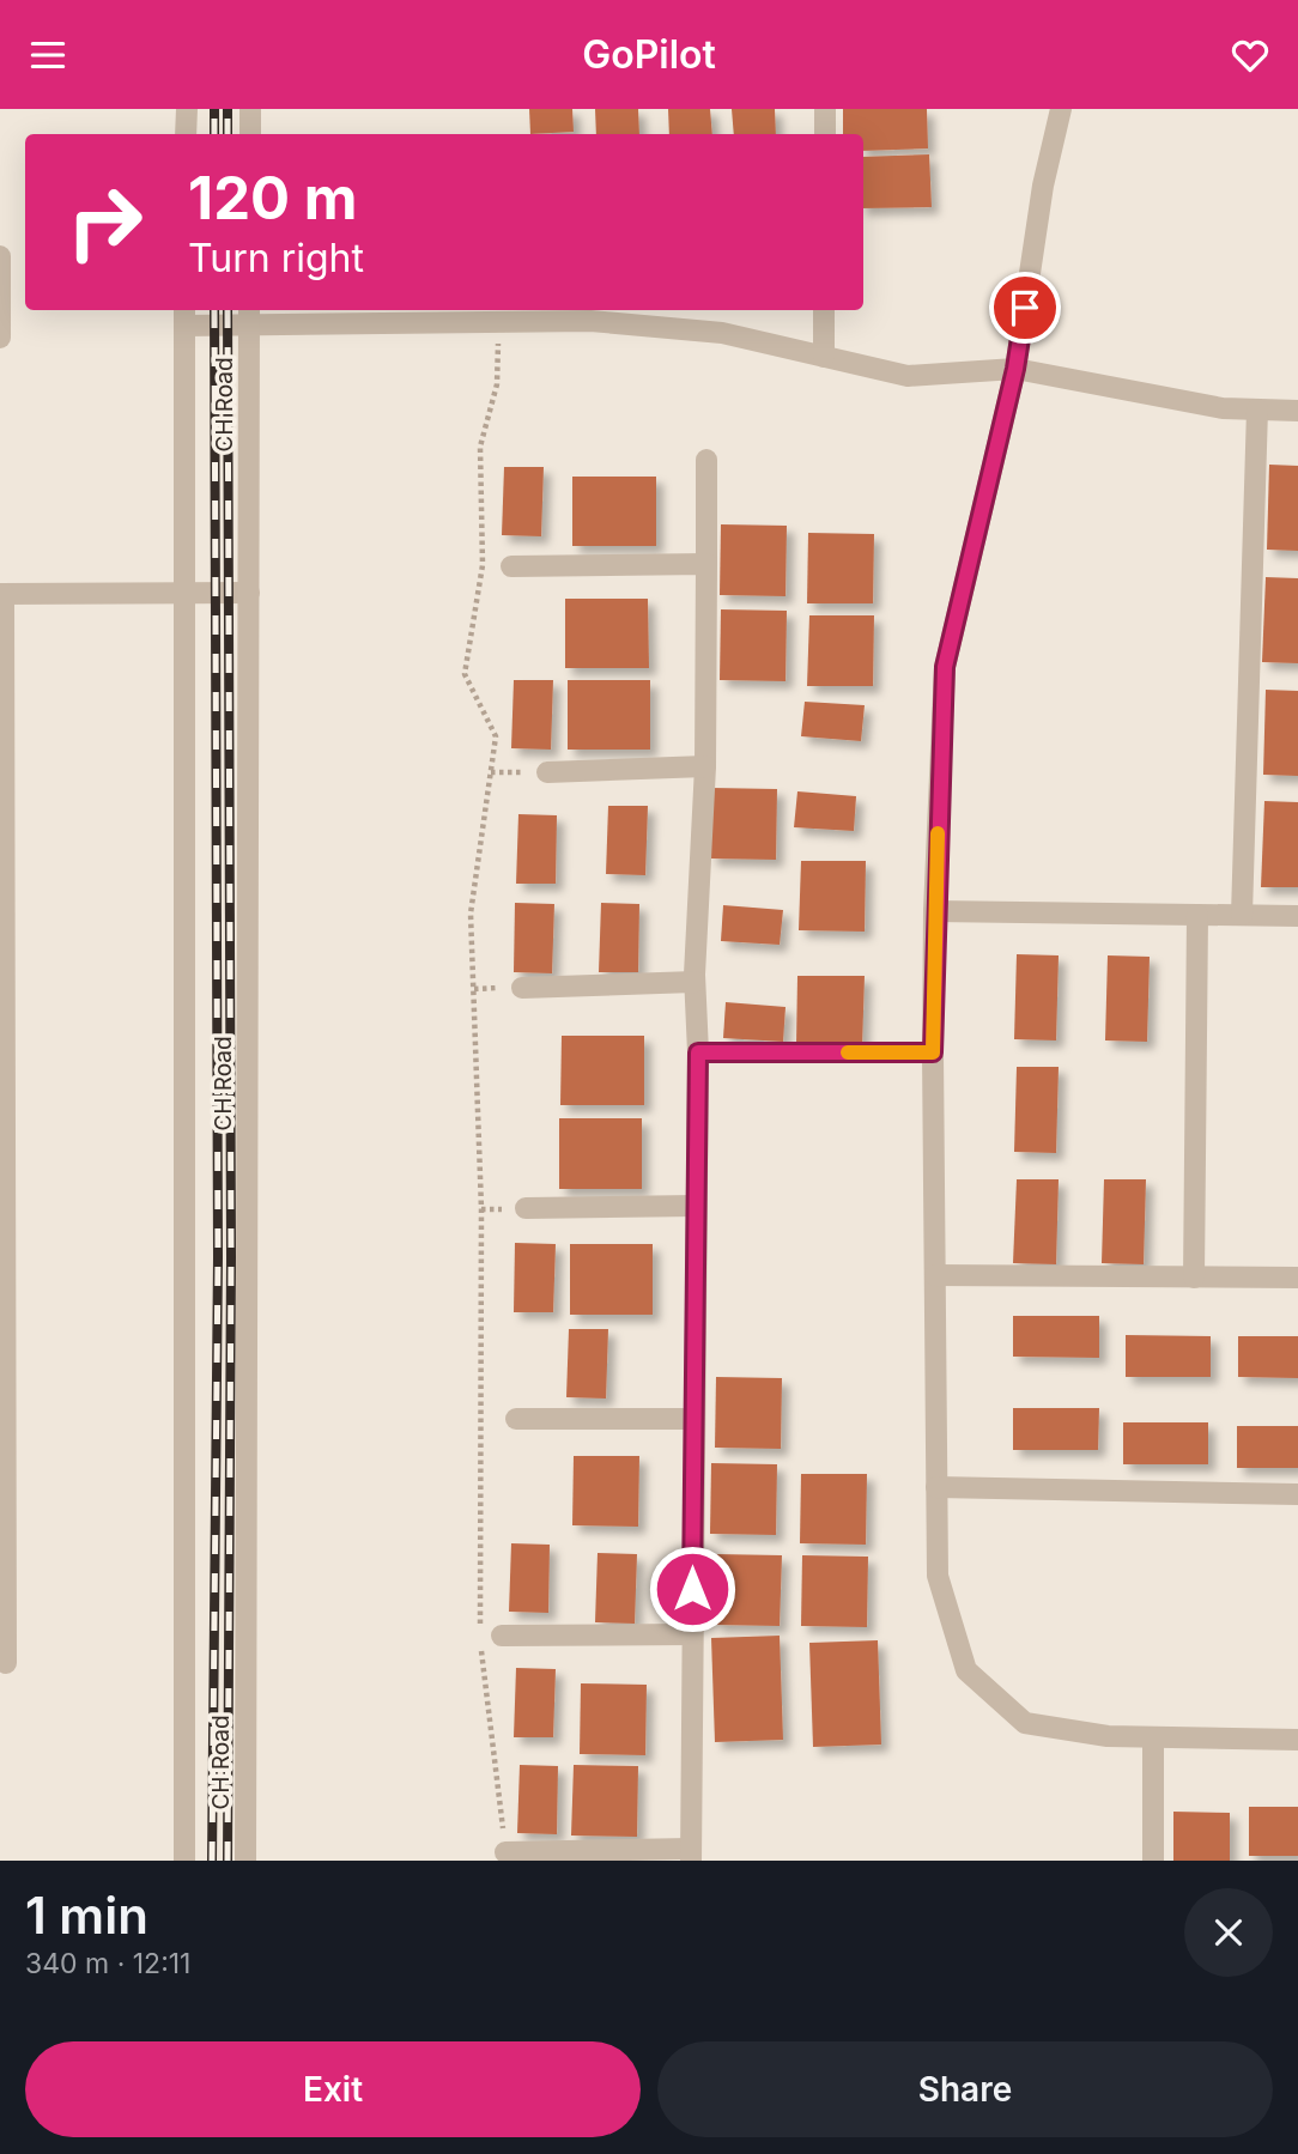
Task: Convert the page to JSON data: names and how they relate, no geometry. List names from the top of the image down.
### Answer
{
  "streets": {
    "street": ["CH Road"]
  },
  "page": {
    "header": "GoPilot",
    "turn": ["120 m", "Turn right"],
    "heading": ["1 min", "340 m · 12:11"],
    "buttons": ["Exit", "Share"]
  }
}
